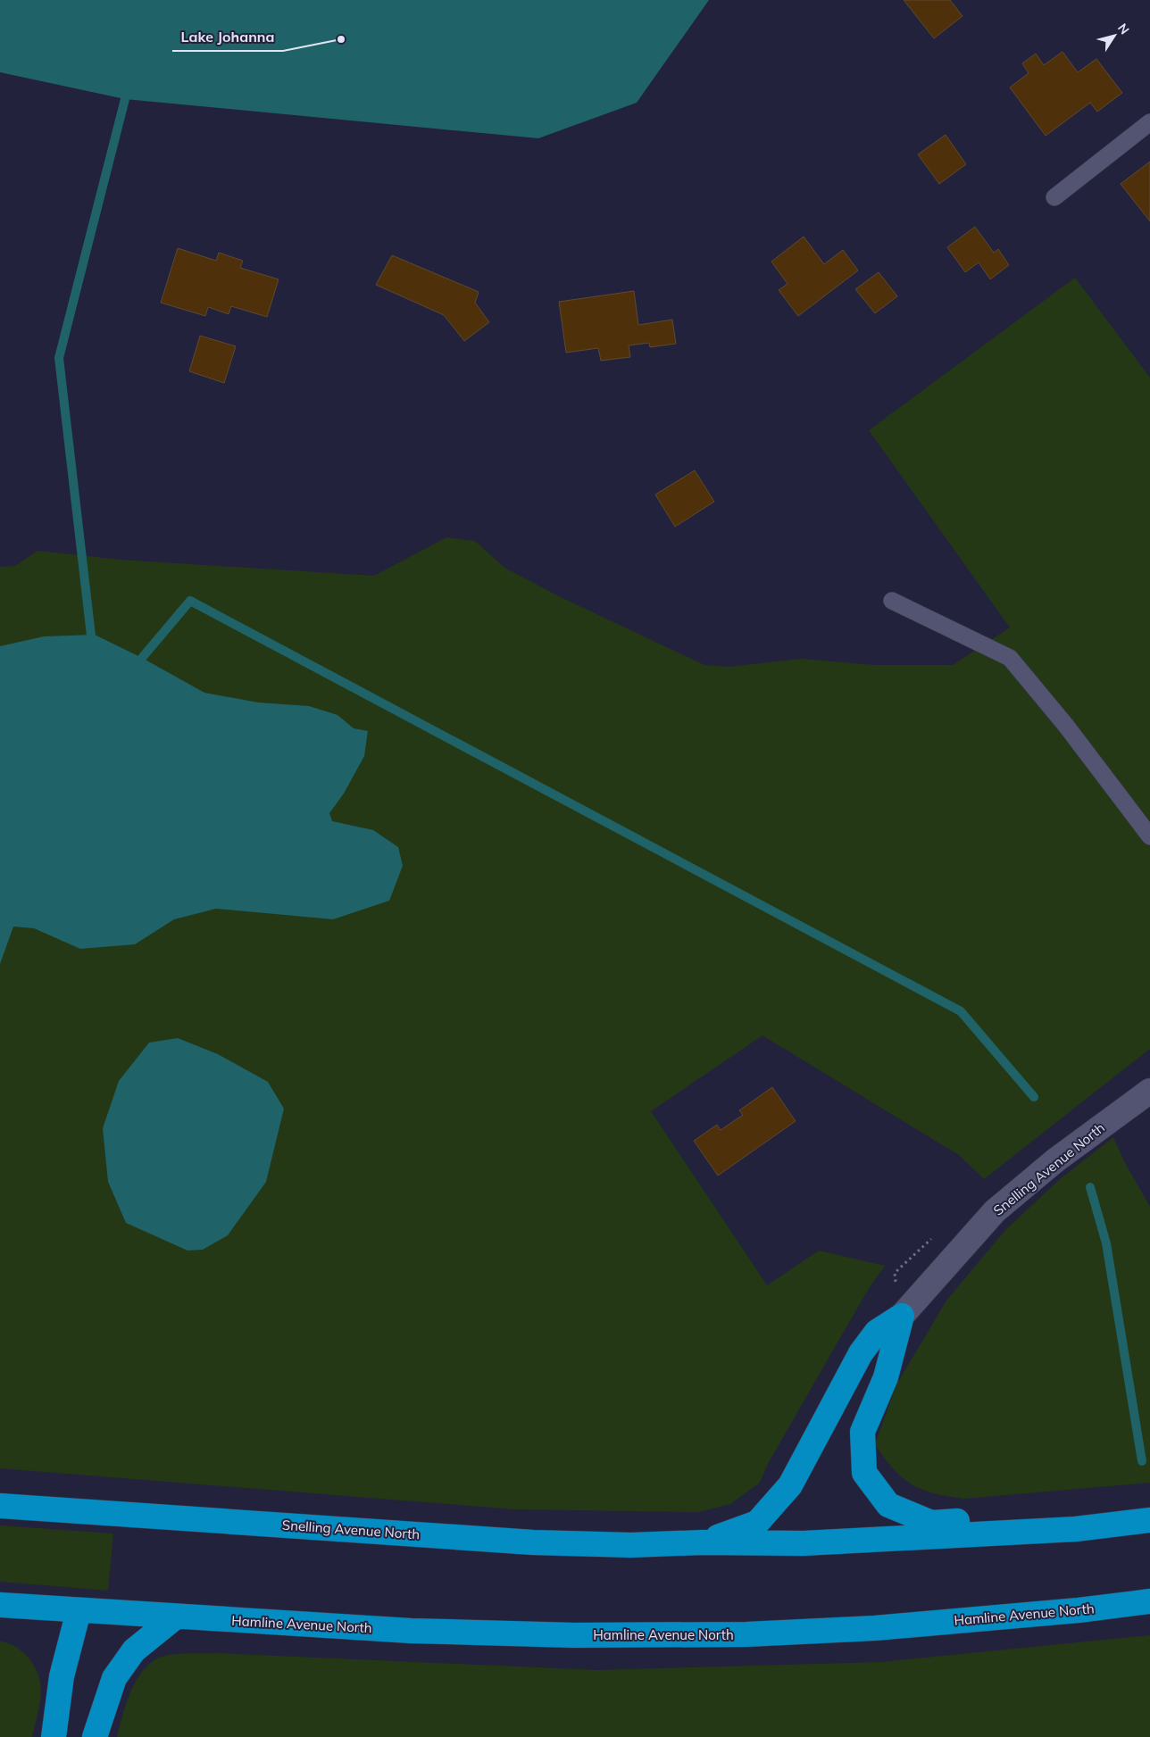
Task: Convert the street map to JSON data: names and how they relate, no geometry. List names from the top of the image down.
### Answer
{
  "streets": {
    "highway": ["Snelling Avenue North", "Hamline Avenue North"]
  },
  "places": ["Lake Johanna"],
  "north": "top right"
}
